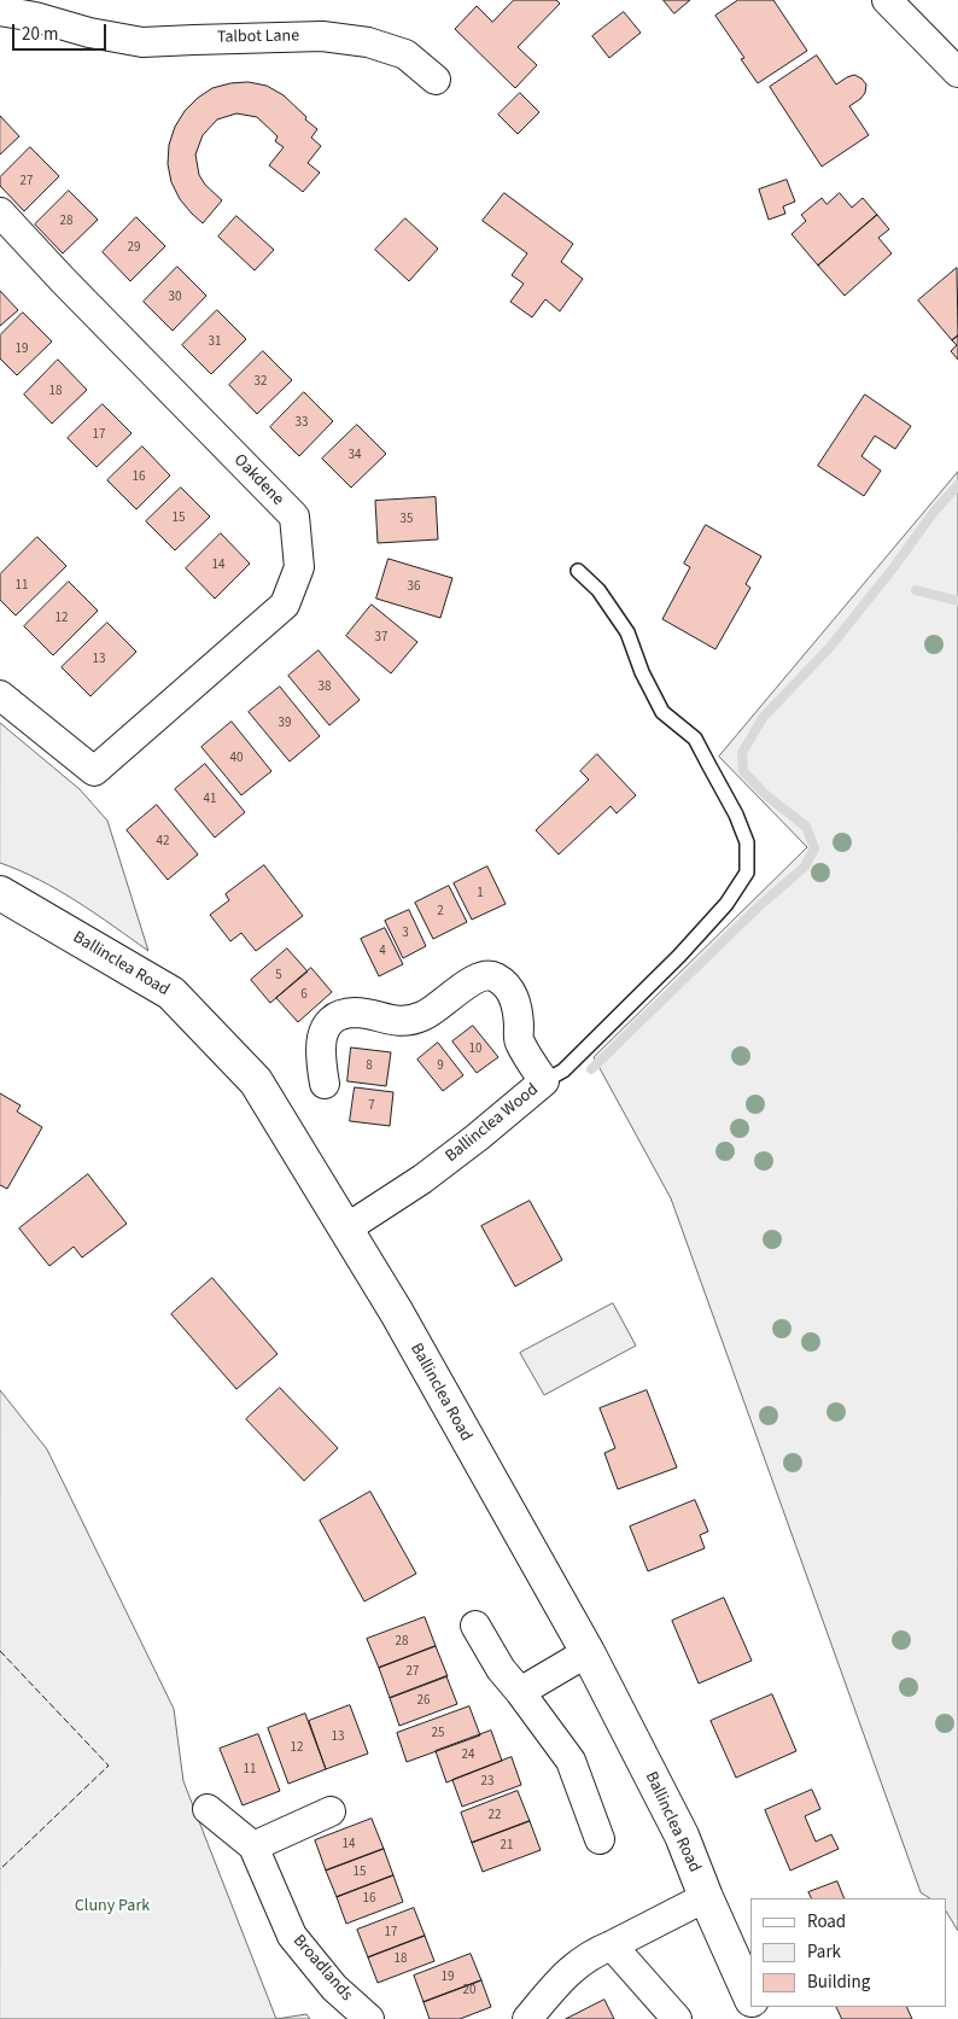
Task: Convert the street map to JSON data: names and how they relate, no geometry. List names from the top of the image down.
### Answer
{
  "streets": {
    "street": [
      "Talbot Lane",
      "Oakdene",
      "Ballinclea Road",
      "Ballinclea Wood",
      "Broadlands"
    ]
  },
  "crossings": [
    ["Ballinclea Road", "Ballinclea Wood"]
  ],
  "parks": ["Cluny Park"],
  "house_numbers": [
    "27",
    "28",
    "29",
    "30",
    "31",
    "19",
    "32",
    "18",
    "33",
    "17",
    "34",
    "16",
    "15",
    "35",
    "14",
    "11",
    "36",
    "12",
    "37",
    "13",
    "38",
    "39",
    "40",
    "41",
    "42",
    "1",
    "2",
    "3",
    "4",
    "5",
    "6",
    "10",
    "8",
    "9",
    "7",
    "28",
    "27",
    "26",
    "25",
    "13",
    "12",
    "24",
    "11",
    "23",
    "22",
    "14",
    "21",
    "15",
    "16",
    "17",
    "18",
    "19",
    "20"
  ],
  "legend": ["Road", "Park", "Building"],
  "scale_bar": "20 m"
}
